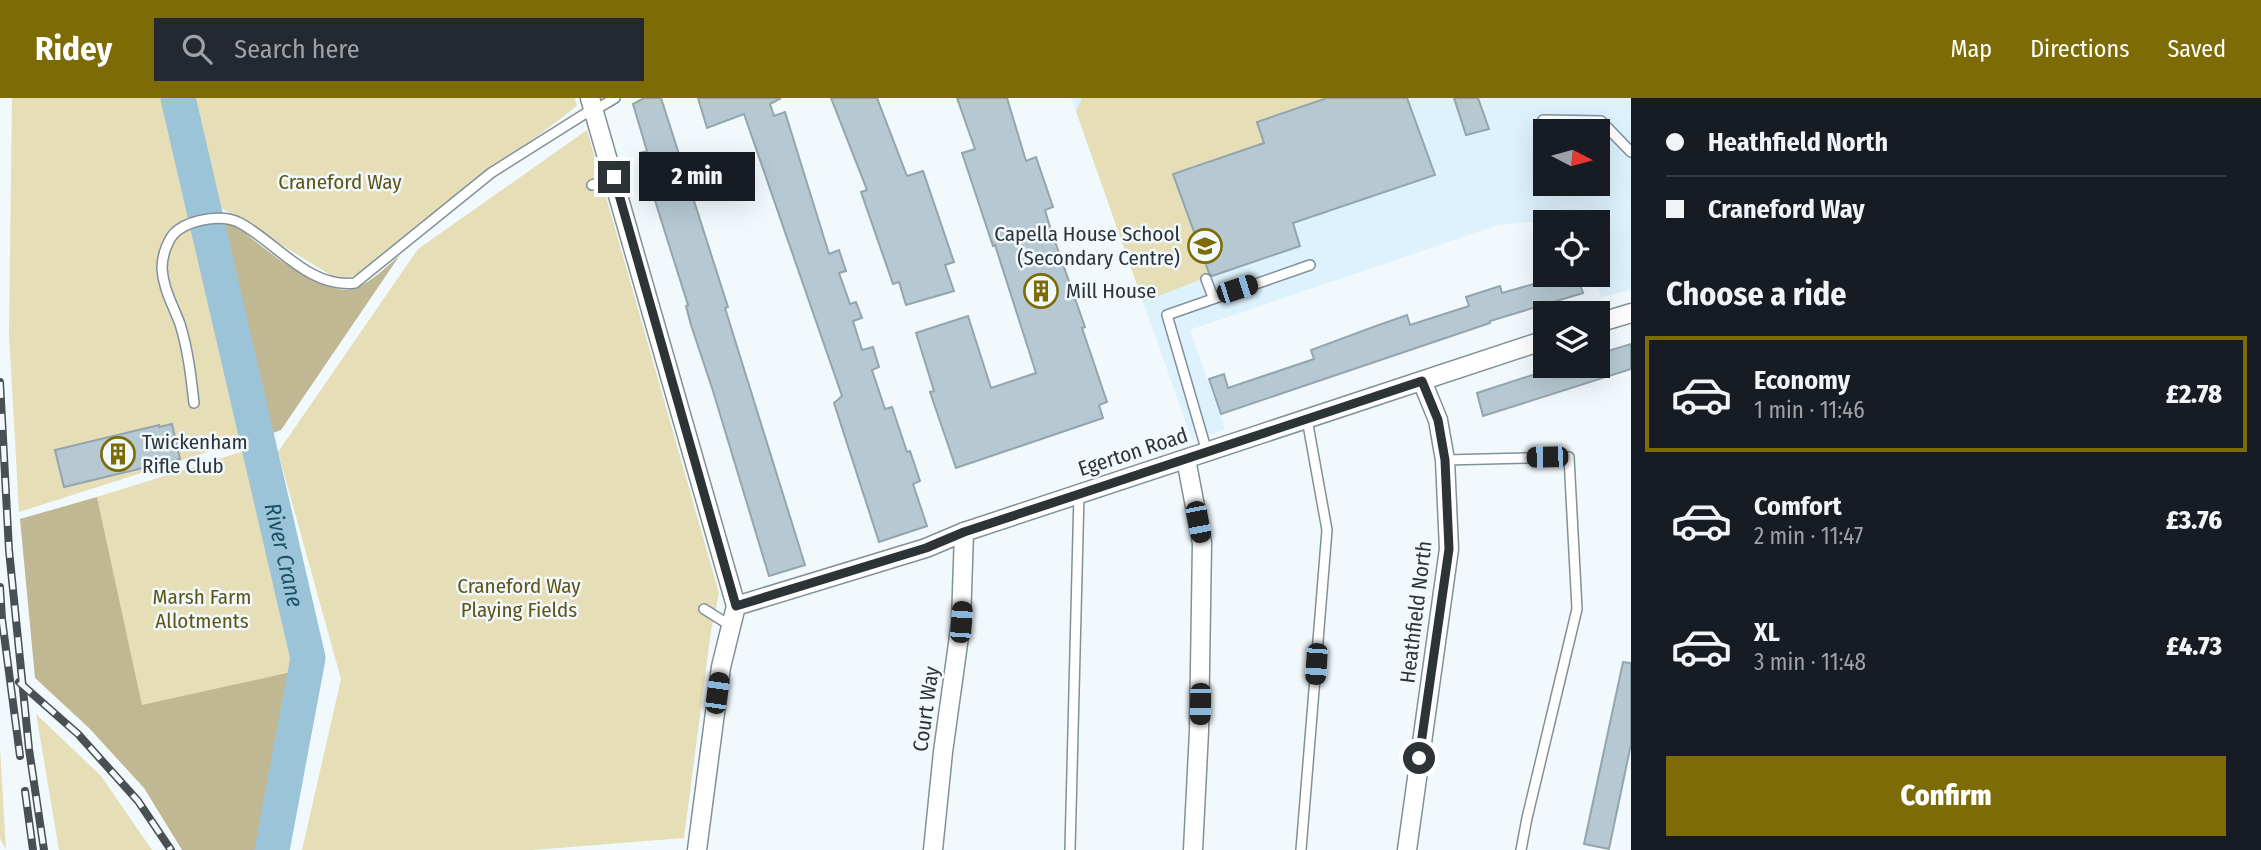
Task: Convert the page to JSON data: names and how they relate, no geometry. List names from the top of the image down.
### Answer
{
  "streets": {
    "street": ["Egerton Road", "Heathfield North", "Court Way"]
  },
  "crossings": [
    ["Egerton Road", "Heathfield North"],
    ["Egerton Road", "Court Way"]
  ],
  "water": ["River Crane"],
  "parks": ["Craneford Way", "Craneford Way Playing Fields", "Marsh Farm Allotments"],
  "places": {
    "school or university": ["Capella House School (Secondary Centre)"],
    "building": ["Mill House", "Twickenham Rifle Club"]
  },
  "north": "right",
  "page": {
    "header": "Ridey",
    "search": "Search here",
    "nav": ["Map", "Directions", "Saved"],
    "banner": ["Heathfield North", "Craneford Way"],
    "bubble": "2 min",
    "heading": "Choose a ride",
    "list": [
      {
        "name": "Economy",
        "note": "1 min · 11:46",
        "value": "£2.78"
      },
      {
        "name": "Comfort",
        "note": "2 min · 11:47",
        "value": "£3.76"
      },
      {
        "name": "XL",
        "note": "3 min · 11:48",
        "value": "£4.73"
      }
    ],
    "buttons": "Confirm"
  }
}
